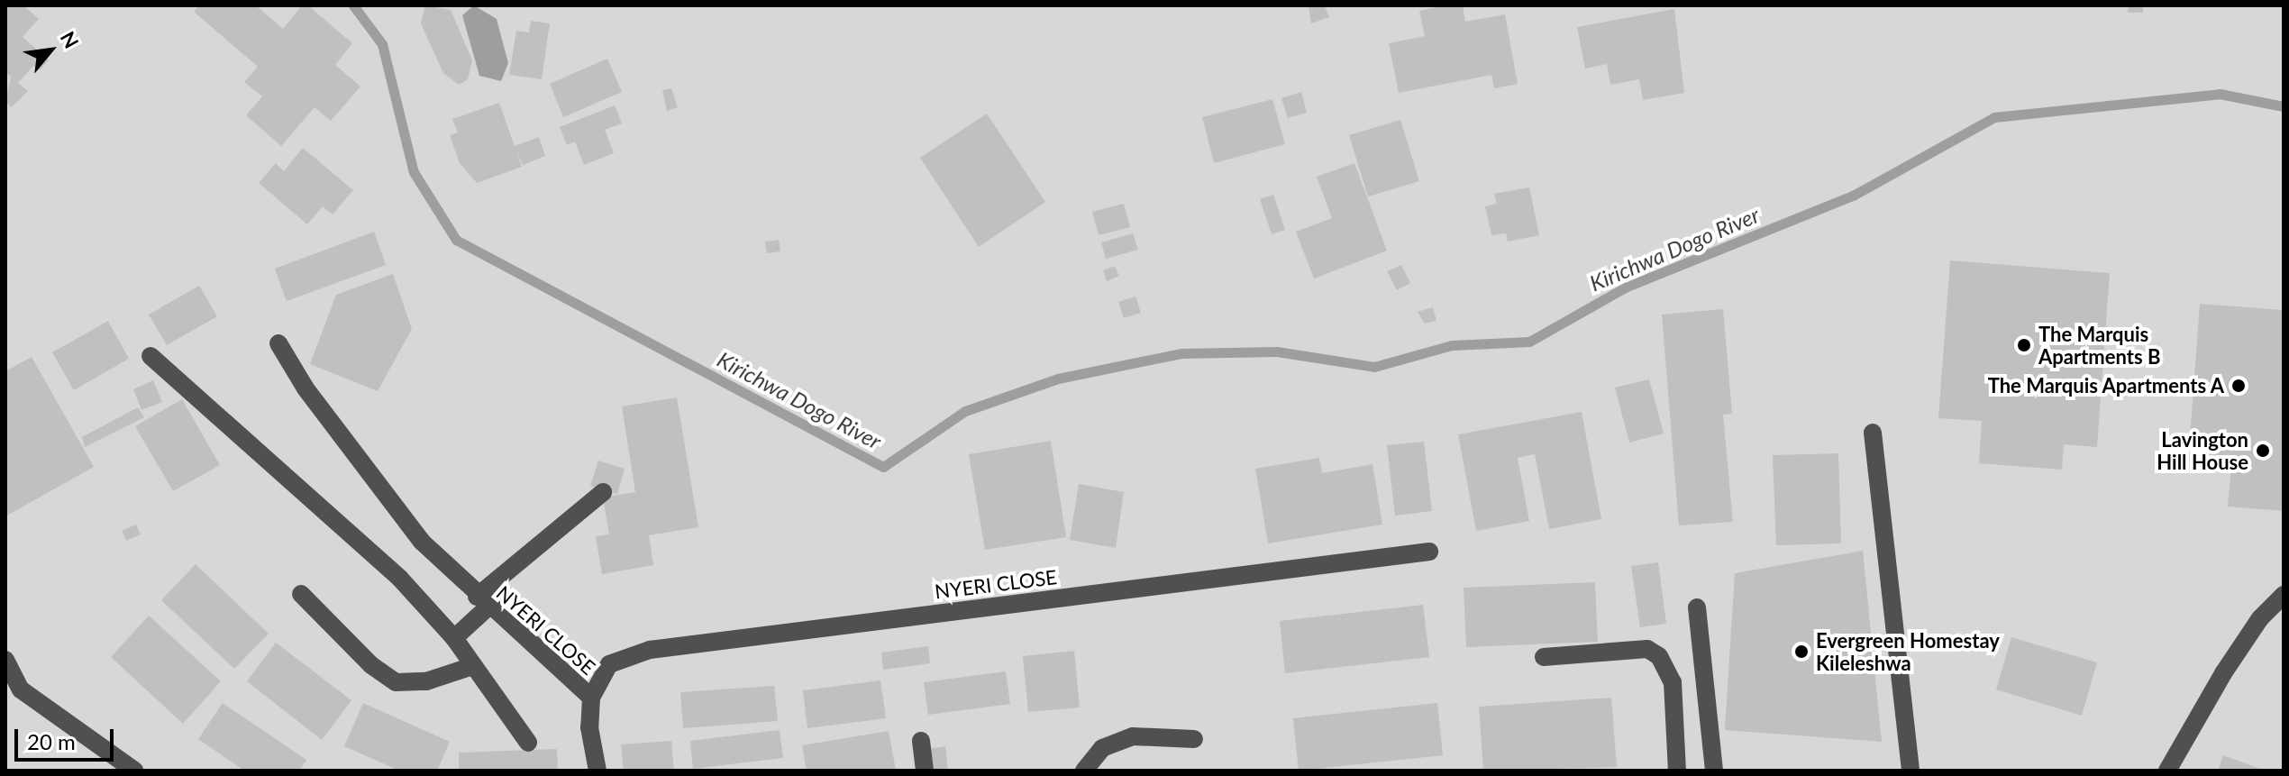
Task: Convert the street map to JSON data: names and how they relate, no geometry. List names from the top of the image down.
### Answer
{
  "streets": {
    "street": ["NYERI CLOSE"]
  },
  "water": ["Kirichwa Dogo River"],
  "places": [
    "The Marquis Apartments B",
    "The Marquis Apartments A",
    "Lavington Hill House",
    "Evergreen Homestay Kileleshwa"
  ],
  "scale_bar": "20 m",
  "north": "top right"
}
